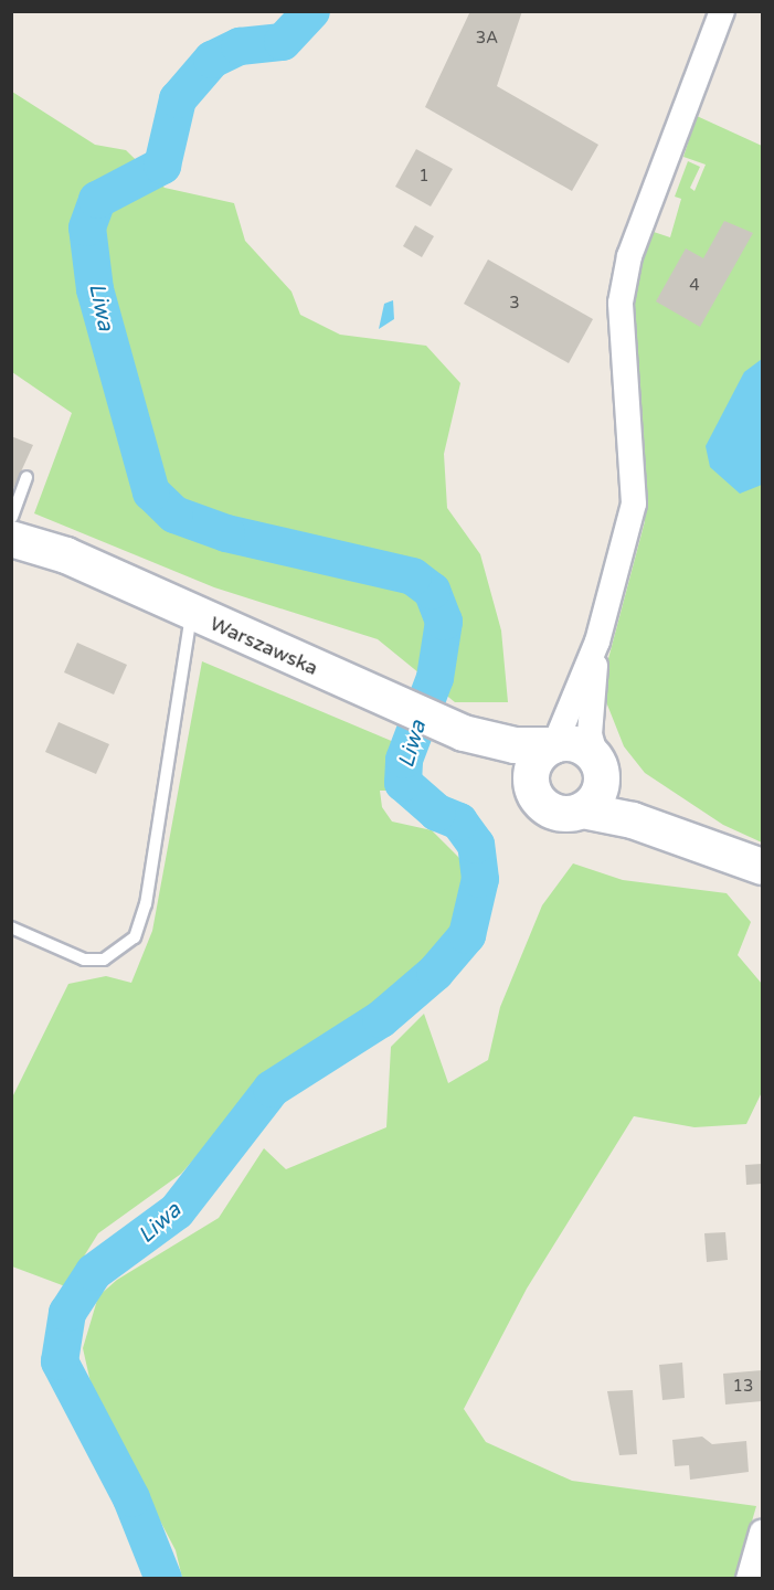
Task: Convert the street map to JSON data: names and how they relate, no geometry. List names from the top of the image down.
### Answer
{
  "streets": {
    "main road": ["Warszawska"]
  },
  "water": ["Liwa"],
  "house_numbers": [
    "3A",
    "1",
    "4",
    "3",
    "13"
  ]
}
